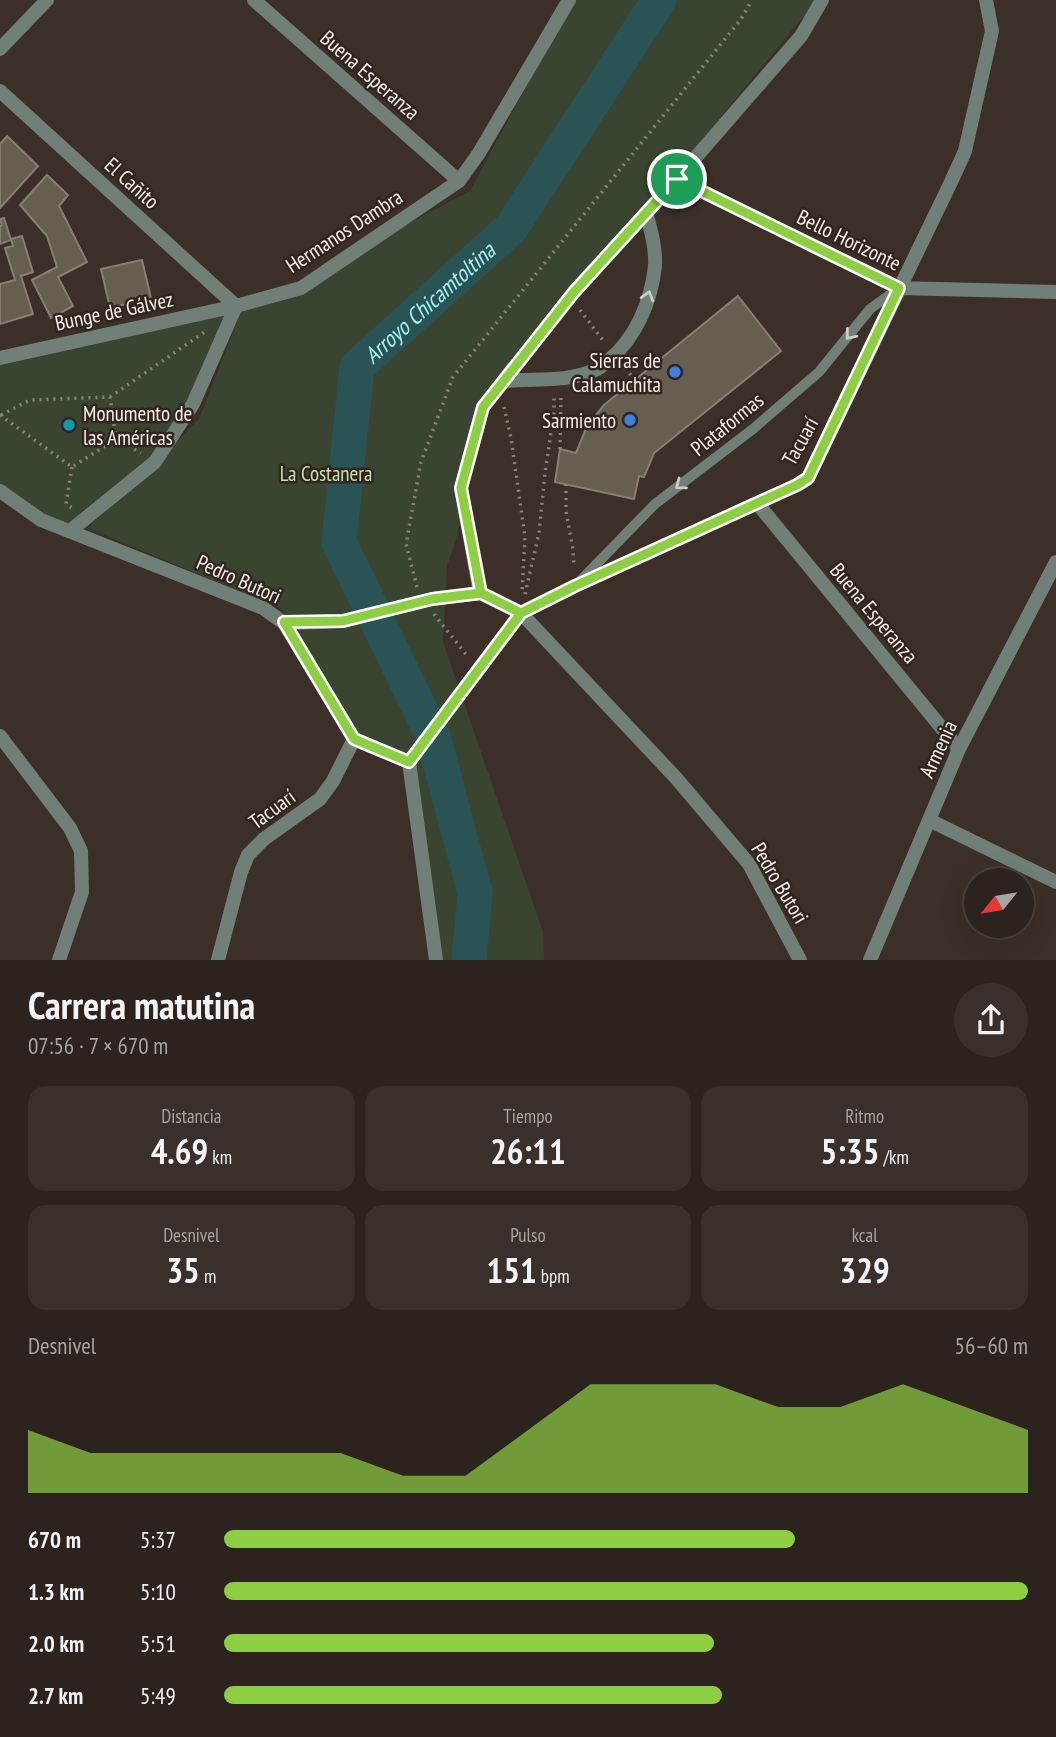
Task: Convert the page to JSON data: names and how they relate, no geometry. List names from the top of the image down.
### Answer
{
  "streets": {
    "street": [
      "Buena Esperanza",
      "El Cañito",
      "Hermanos Dambra",
      "Bello Horizonte",
      "Bunge de Gálvez",
      "Tacuarí",
      "Pedro Butori",
      "Armenia"
    ],
    "lane": ["Plataformas"]
  },
  "crossings": [
    ["Buena Esperanza", "Hermanos Dambra"],
    ["Buena Esperanza", "Tacuarí"],
    ["Buena Esperanza", "Armenia"],
    ["El Cañito", "Hermanos Dambra"],
    ["El Cañito", "Bunge de Gálvez"],
    ["Hermanos Dambra", "Bunge de Gálvez"],
    ["Bello Horizonte", "Plataformas"],
    ["Bello Horizonte", "Tacuarí"],
    ["Plataformas", "Tacuarí"],
    ["Tacuarí", "Pedro Butori"]
  ],
  "one_way": ["Plataformas"],
  "water": ["Arroyo Chicamtoltina"],
  "parks": ["La Costanera"],
  "places": ["Sierras de Calamuchita", "Sarmiento", "Monumento de las Américas"],
  "north": "bottom left",
  "page": {
    "heading": ["Carrera matutina", "07:56 · 7 × 670 m"],
    "stats": [
      ["Distancia", "4.69 km"],
      ["Tiempo", "26:11"],
      ["Ritmo", "5:35 /km"],
      ["Desnivel", "35 m"],
      ["Pulso", "151 bpm"],
      ["kcal", "329"]
    ],
    "chart": ["Desnivel", "56–60 m"],
    "list": [
      {
        "name": "670 m",
        "note": "5:37"
      },
      {
        "name": "1.3 km",
        "note": "5:10"
      },
      {
        "name": "2.0 km",
        "note": "5:51"
      },
      {
        "name": "2.7 km",
        "note": "5:49"
      }
    ]
  }
}
